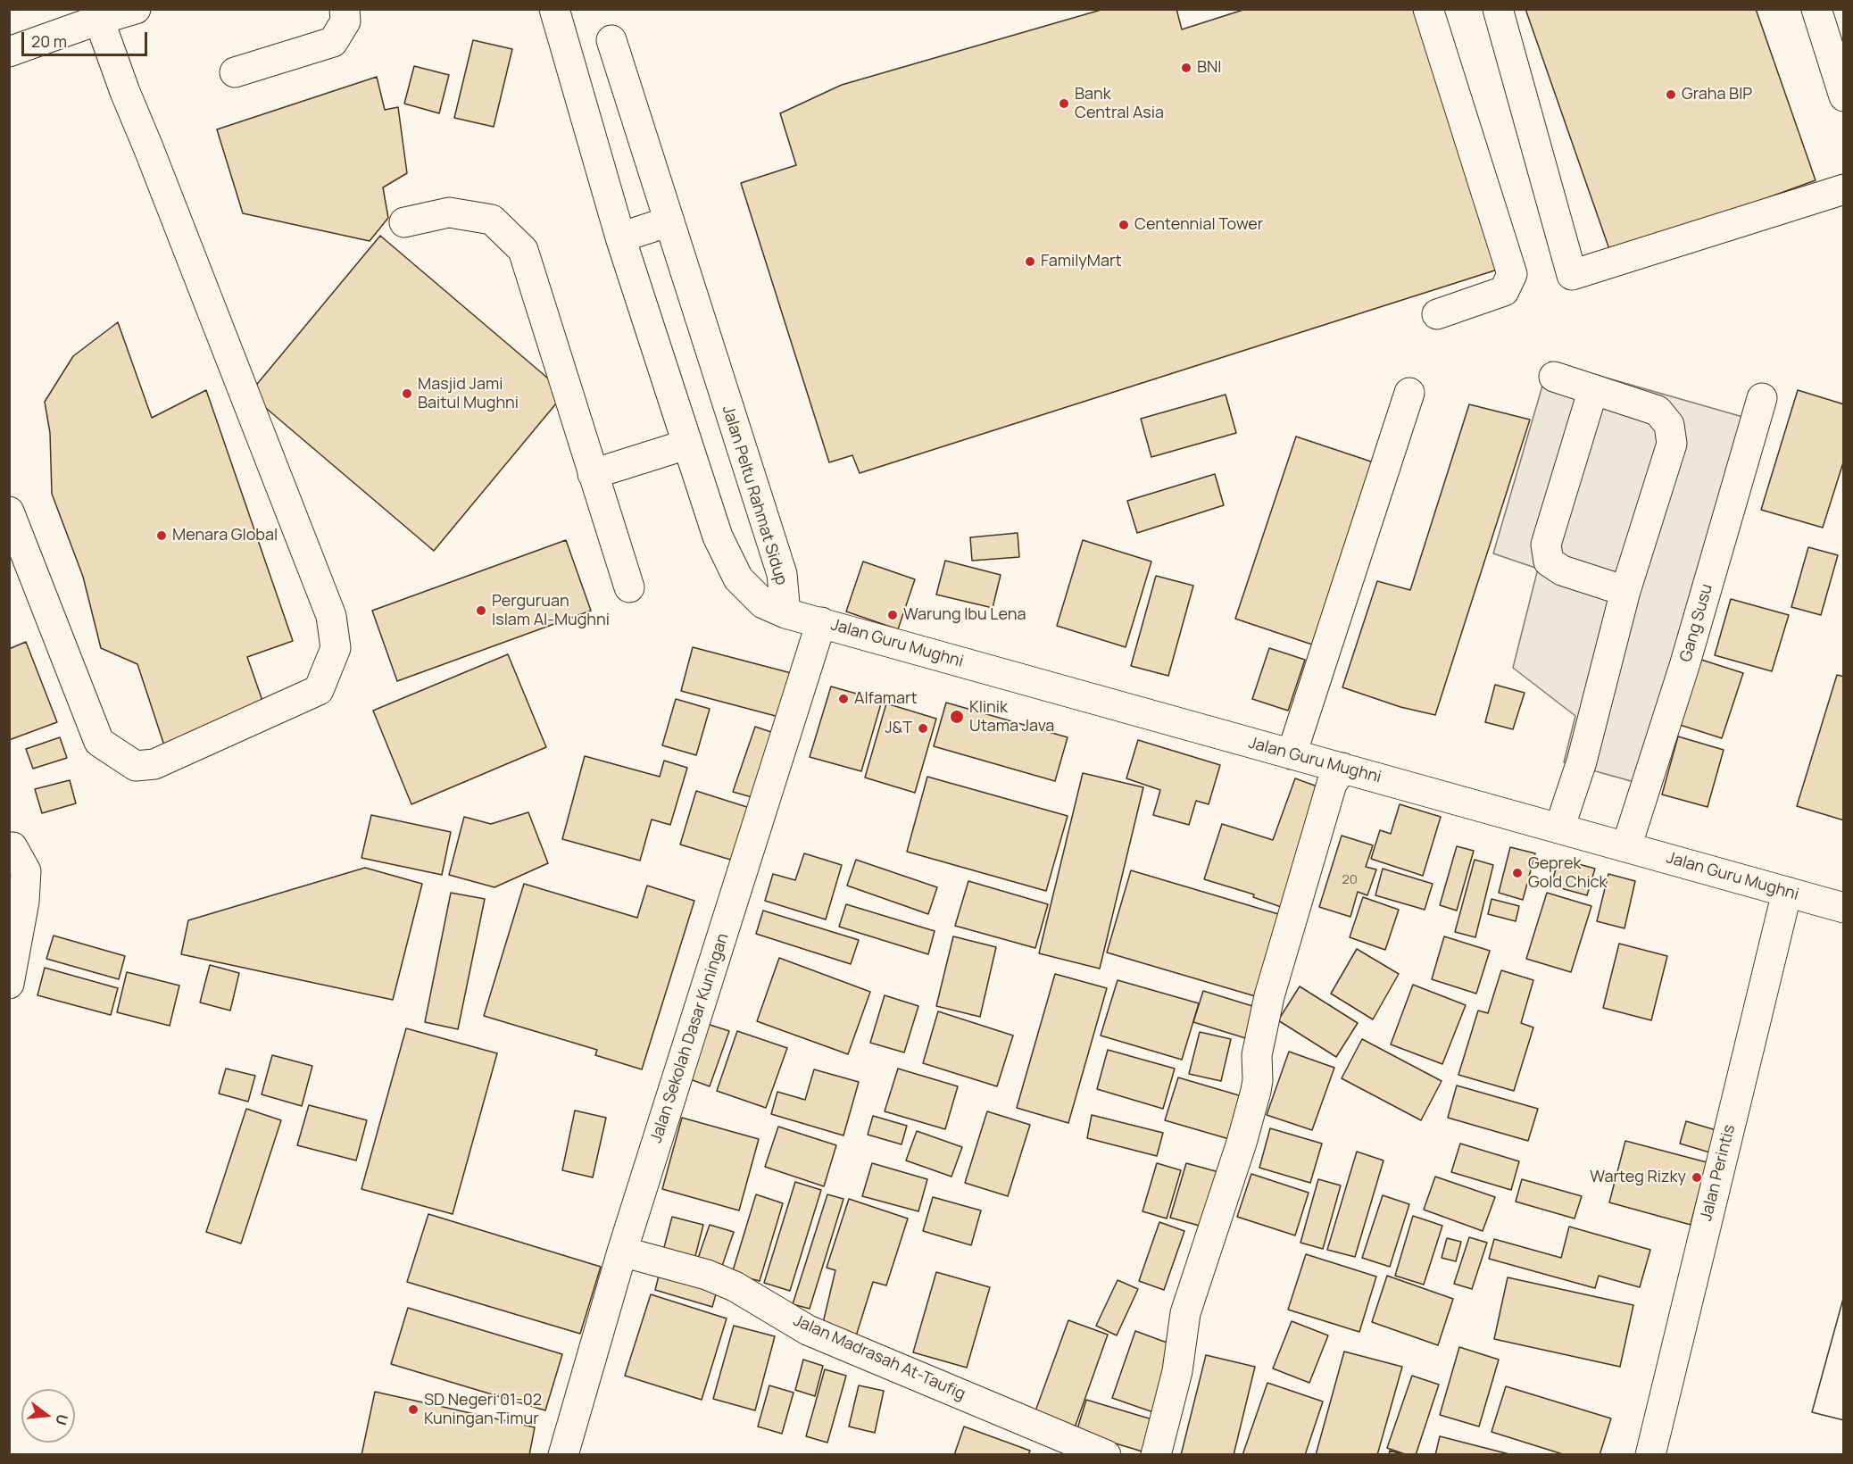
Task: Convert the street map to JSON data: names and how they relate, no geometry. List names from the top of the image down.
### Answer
{
  "streets": {
    "main road": [
      "Jalan Peltu Rahmat Sidup",
      "Gang Susu",
      "Jalan Guru Mughni",
      "Jalan Sekolah Dasar Kuningan",
      "Jalan Perintis",
      "Jalan Madrasah At-Taufig"
    ]
  },
  "crossings": [
    ["Jalan Peltu Rahmat Sidup", "Jalan Guru Mughni"],
    ["Gang Susu", "Jalan Guru Mughni"],
    ["Jalan Guru Mughni", "Jalan Sekolah Dasar Kuningan"],
    ["Jalan Guru Mughni", "Jalan Perintis"],
    ["Jalan Sekolah Dasar Kuningan", "Jalan Madrasah At-Taufig"]
  ],
  "places": [
    "BNI",
    "Graha BIP",
    "Bank Central Asia",
    "Centennial Tower",
    "FamilyMart",
    "Masjid Jami Baitul Mughni",
    "Menara Global",
    "Perguruan Islam Al-Mughni",
    "Warung Ibu Lena",
    "Alfamart",
    "Klinik Utama Java",
    "J&T",
    "Geprek Gold Chick",
    "Warteg Rizky",
    "SD Negeri 01-02 Kuningan Timur"
  ],
  "house_numbers": ["20"],
  "scale_bar": "20 m",
  "north": "right"
}
